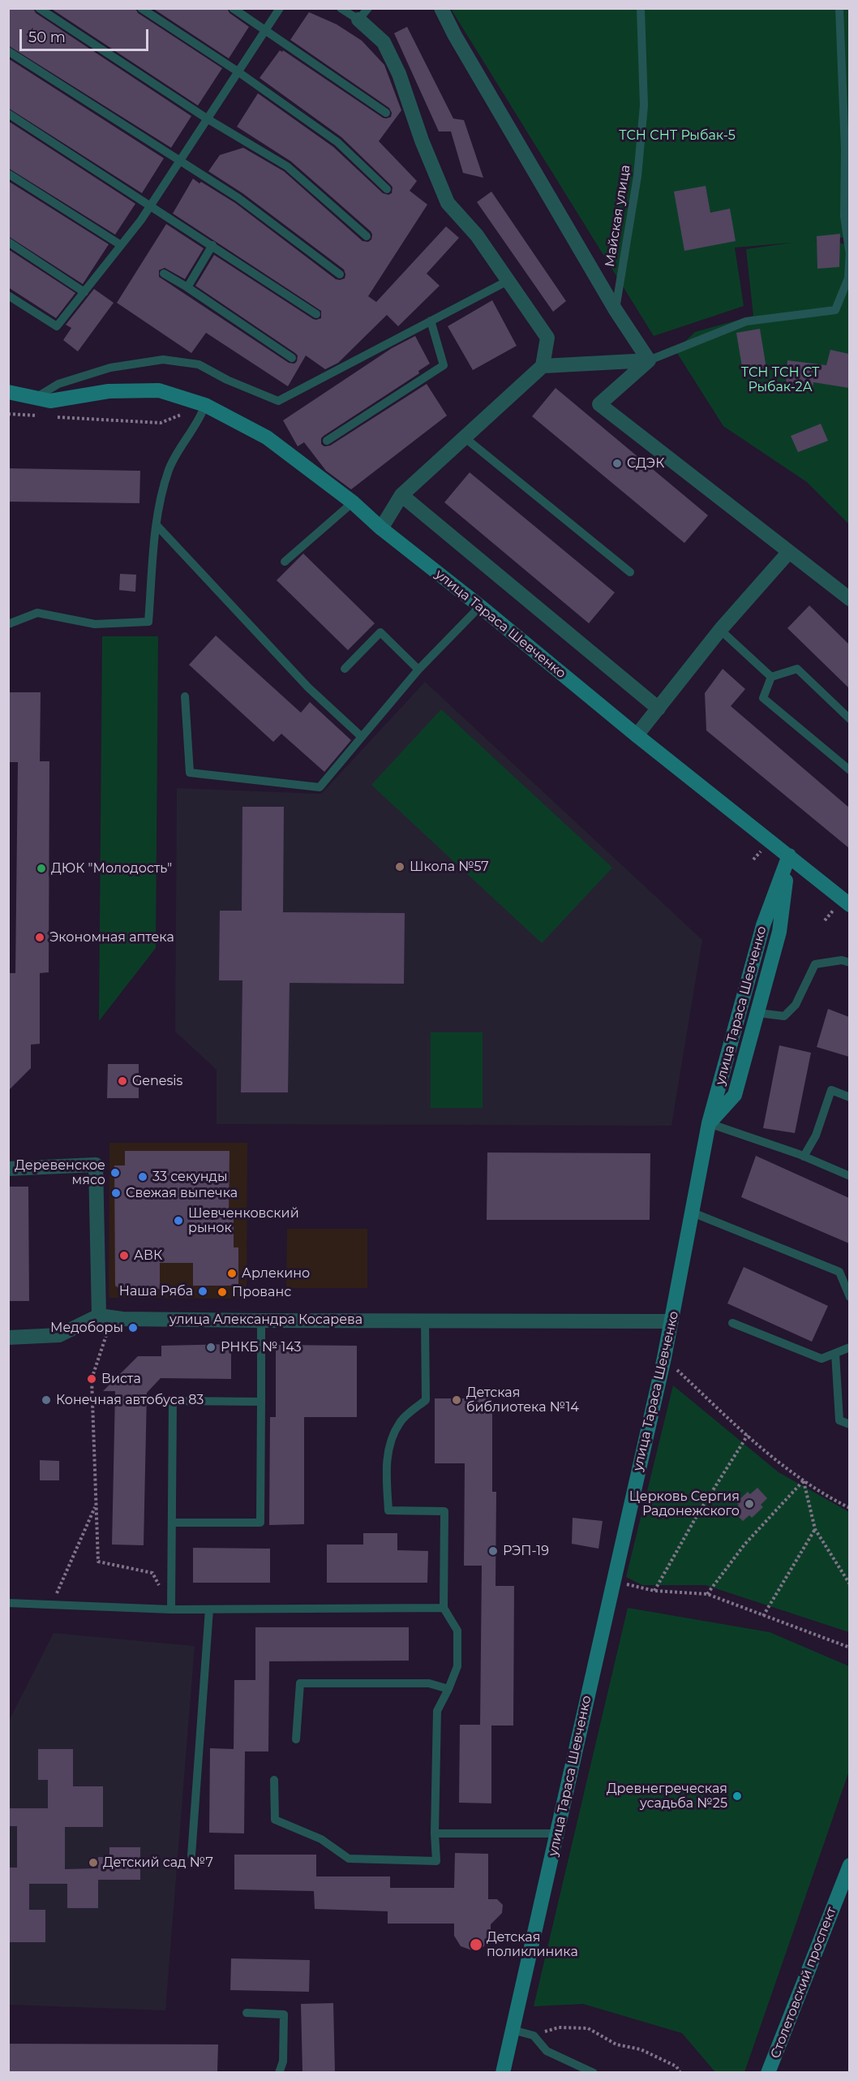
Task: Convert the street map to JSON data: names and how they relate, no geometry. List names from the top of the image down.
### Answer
{
  "streets": {
    "street": ["улица Тараса Шевченко", "улица Александра Косарева", "Столетовский проспект"],
    "lane": ["Майская улица"]
  },
  "crossings": [
    ["улица Тараса Шевченко", "улица Александра Косарева"]
  ],
  "parks": ["ТСН СНТ Рыбак-5", "ТСН ТСН СТ Рыбак-2А"],
  "places": [
    "СДЭК",
    "Школа №57",
    "ДЮК \"Молодость\"",
    "Экономная аптека",
    "Genesis",
    "Деревенское мясо",
    "33 секунды",
    "Свежая выпечка",
    "Шевченковский рынок",
    "АВК",
    "Арлекино",
    "Наша Ряба",
    "Прованс",
    "Медоборы",
    "РНКБ № 143",
    "Виста",
    "Конечная автобуса 83",
    "Детская библиотека №14",
    "Церковь Сергия Радонежского",
    "РЭП-19",
    "Древнегреческая усадьба №25",
    "Детский сад №7",
    "Детская поликлиника"
  ],
  "scale_bar": "50 m"
}
